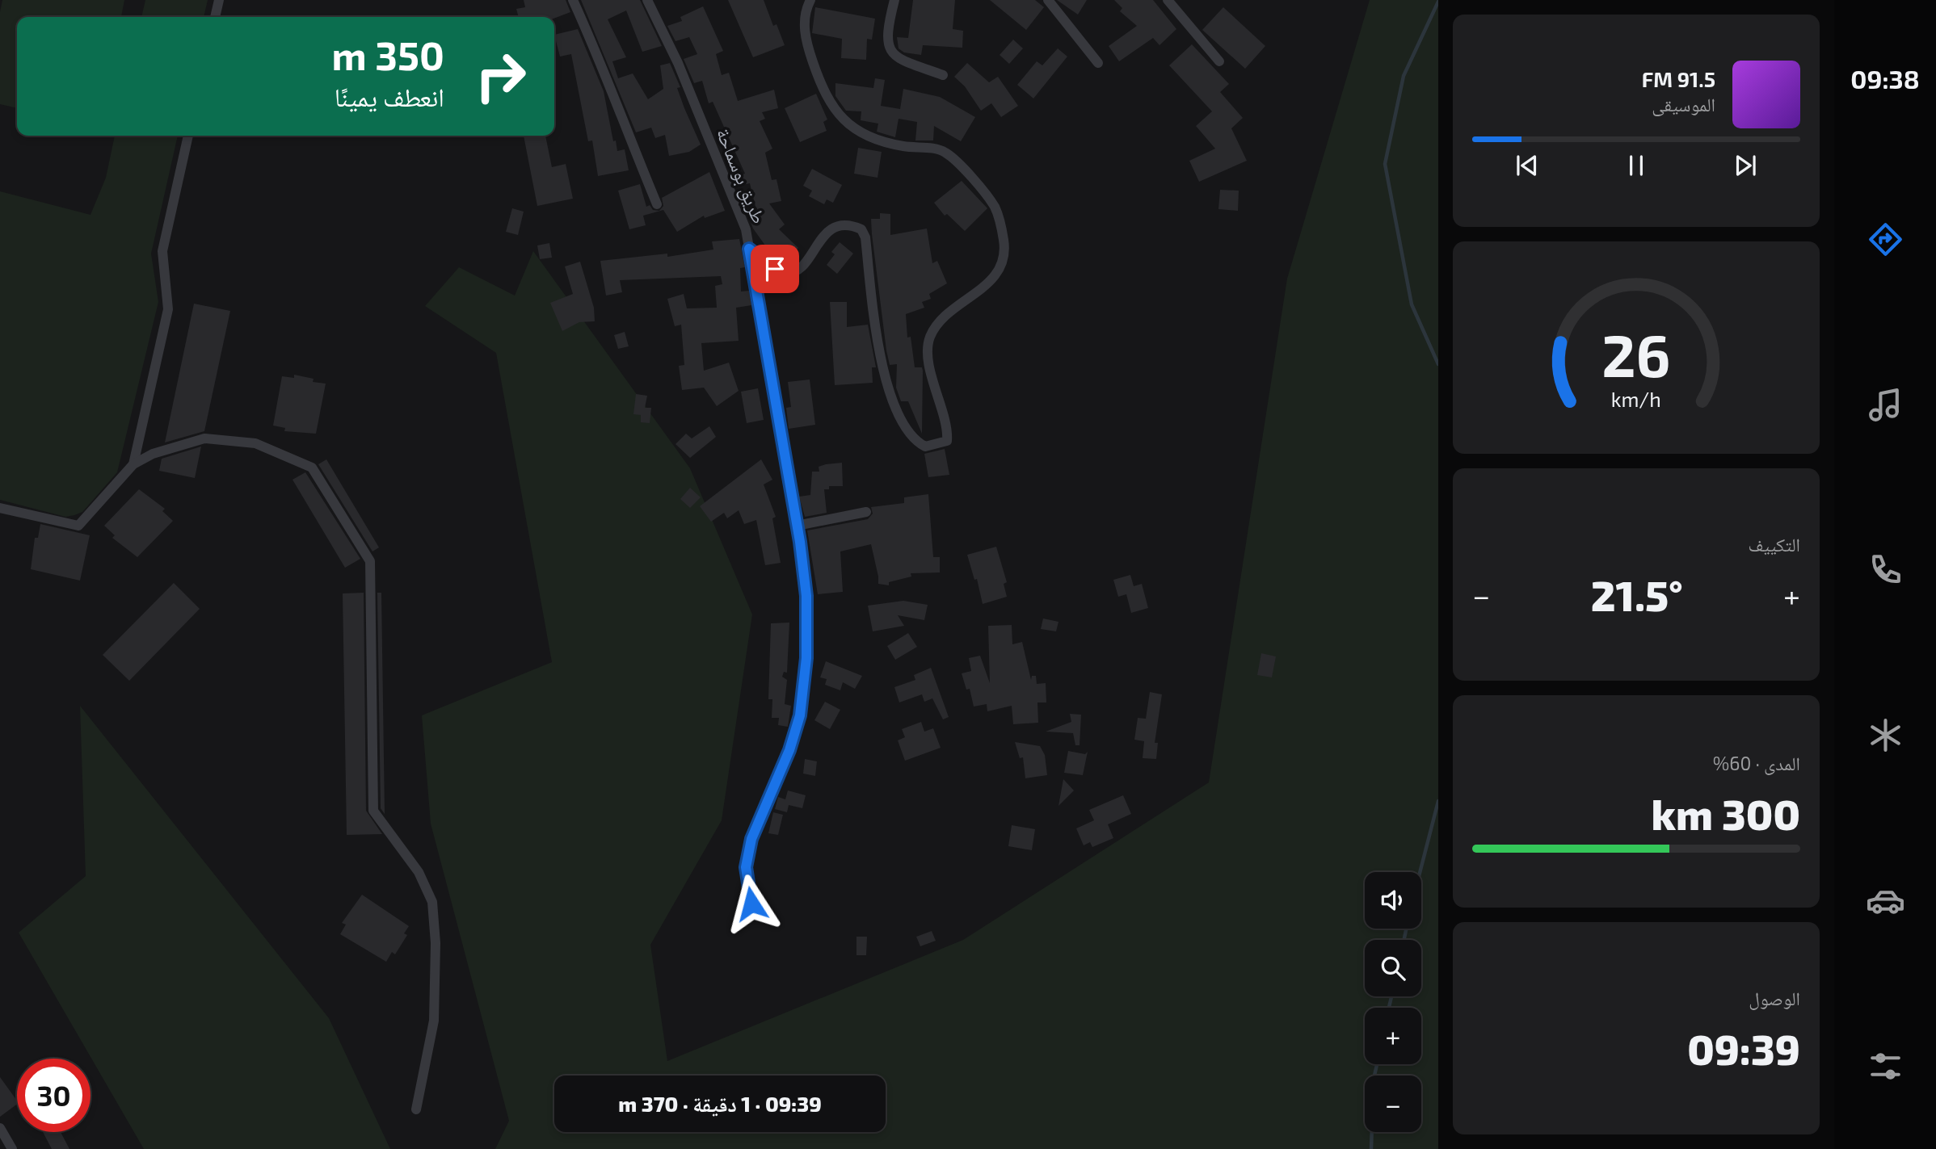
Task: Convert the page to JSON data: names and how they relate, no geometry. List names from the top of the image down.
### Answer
{
  "streets": {
    "street": ["طريق بوسماحة"]
  },
  "page": {
    "tabs": "09:38",
    "turn": ["350 m", "انعطف يمينًا"],
    "song": ["91.5 FM", "الموسيقى"],
    "tile": [
      "التكييف",
      ["المدى · 60%", "300 km"],
      ["الوصول", "09:39"]
    ],
    "heat": ["−", "21.5°", "+"],
    "map_buttons": ["+", "−"],
    "limit": "30",
    "trip": "09:39 · 1 دقيقة · 370 m",
    "gauge": ["26", "km/h"]
  }
}
